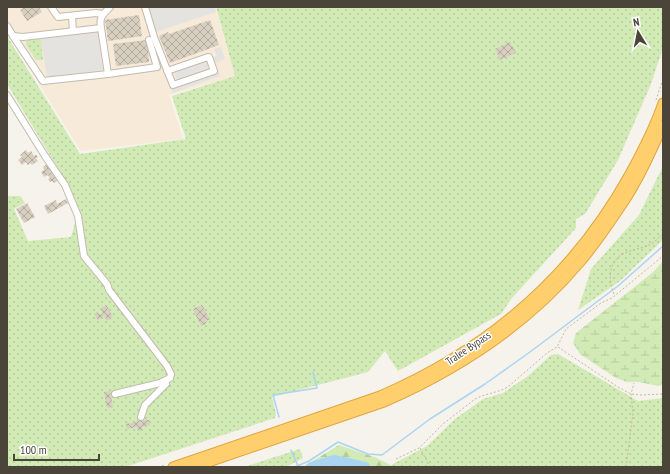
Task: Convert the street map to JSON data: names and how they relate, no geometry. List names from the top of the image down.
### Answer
{
  "streets": {
    "highway": ["Tralee Bypass"]
  },
  "scale_bar": "100 m",
  "north": "top"
}
